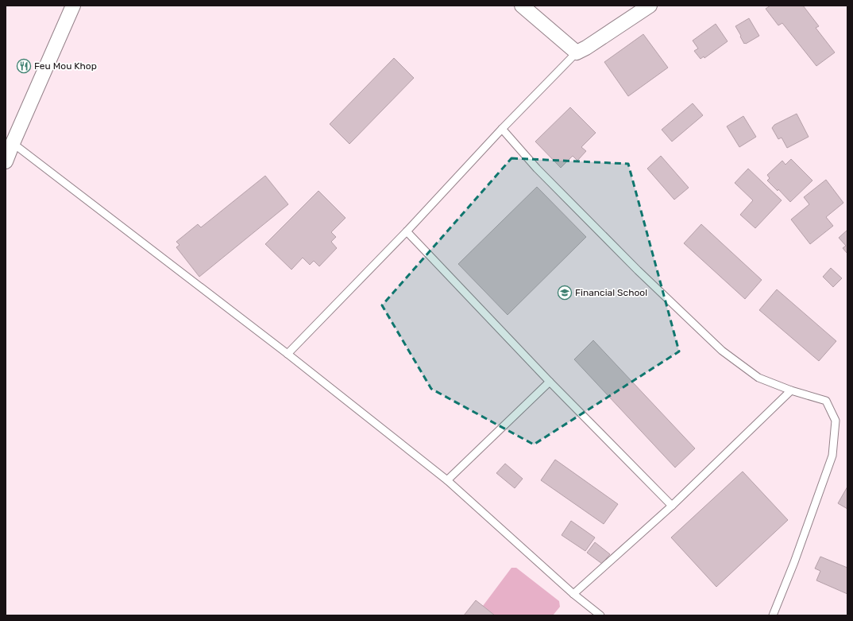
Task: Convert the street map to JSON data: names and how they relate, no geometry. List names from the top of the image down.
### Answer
{
  "places": {
    "restaurant": ["Feu Mou Khop"],
    "school or university": ["Financial School"]
  }
}
